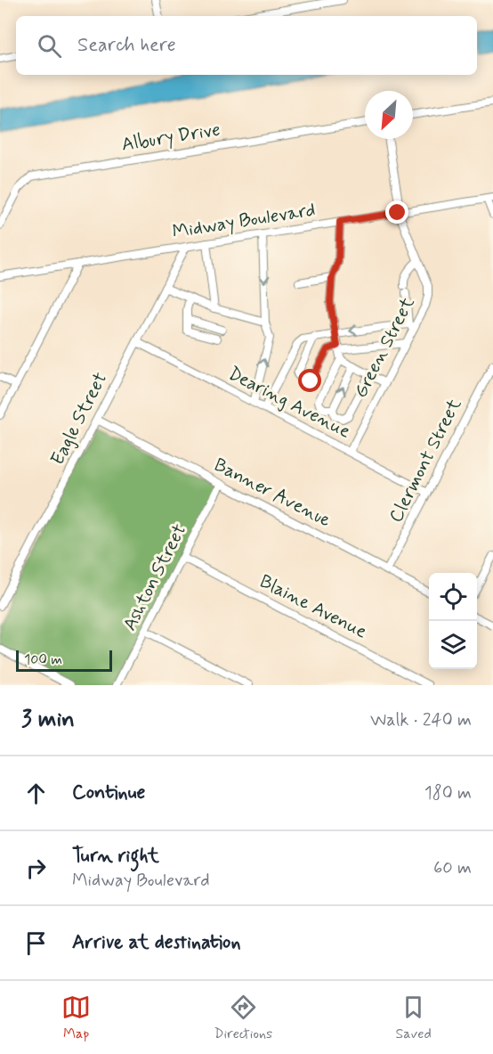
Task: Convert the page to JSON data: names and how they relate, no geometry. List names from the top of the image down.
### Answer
{
  "streets": {
    "street": [
      "Albury Drive",
      "Midway Boulevard",
      "Green Street",
      "Dearing Avenue",
      "Eagle Street",
      "Clermont Street",
      "Banner Avenue",
      "Ashton Street",
      "Blaine Avenue"
    ]
  },
  "crossings": [
    ["Midway Boulevard", "Green Street"],
    ["Midway Boulevard", "Eagle Street"],
    ["Green Street", "Dearing Avenue"],
    ["Dearing Avenue", "Eagle Street"],
    ["Dearing Avenue", "Clermont Street"],
    ["Eagle Street", "Banner Avenue"],
    ["Clermont Street", "Banner Avenue"],
    ["Banner Avenue", "Ashton Street"],
    ["Ashton Street", "Blaine Avenue"]
  ],
  "scale_bar": "100 m",
  "north": "bottom left",
  "page": {
    "search": "Search here",
    "scale": "100 m",
    "heading": ["3 min", "Walk · 240 m"],
    "list": [
      ["Continue", "180 m"],
      ["Turn right", "Midway Boulevard", "60 m"],
      "Arrive at destination"
    ],
    "nav": ["Map", "Directions", "Saved"]
  }
}
